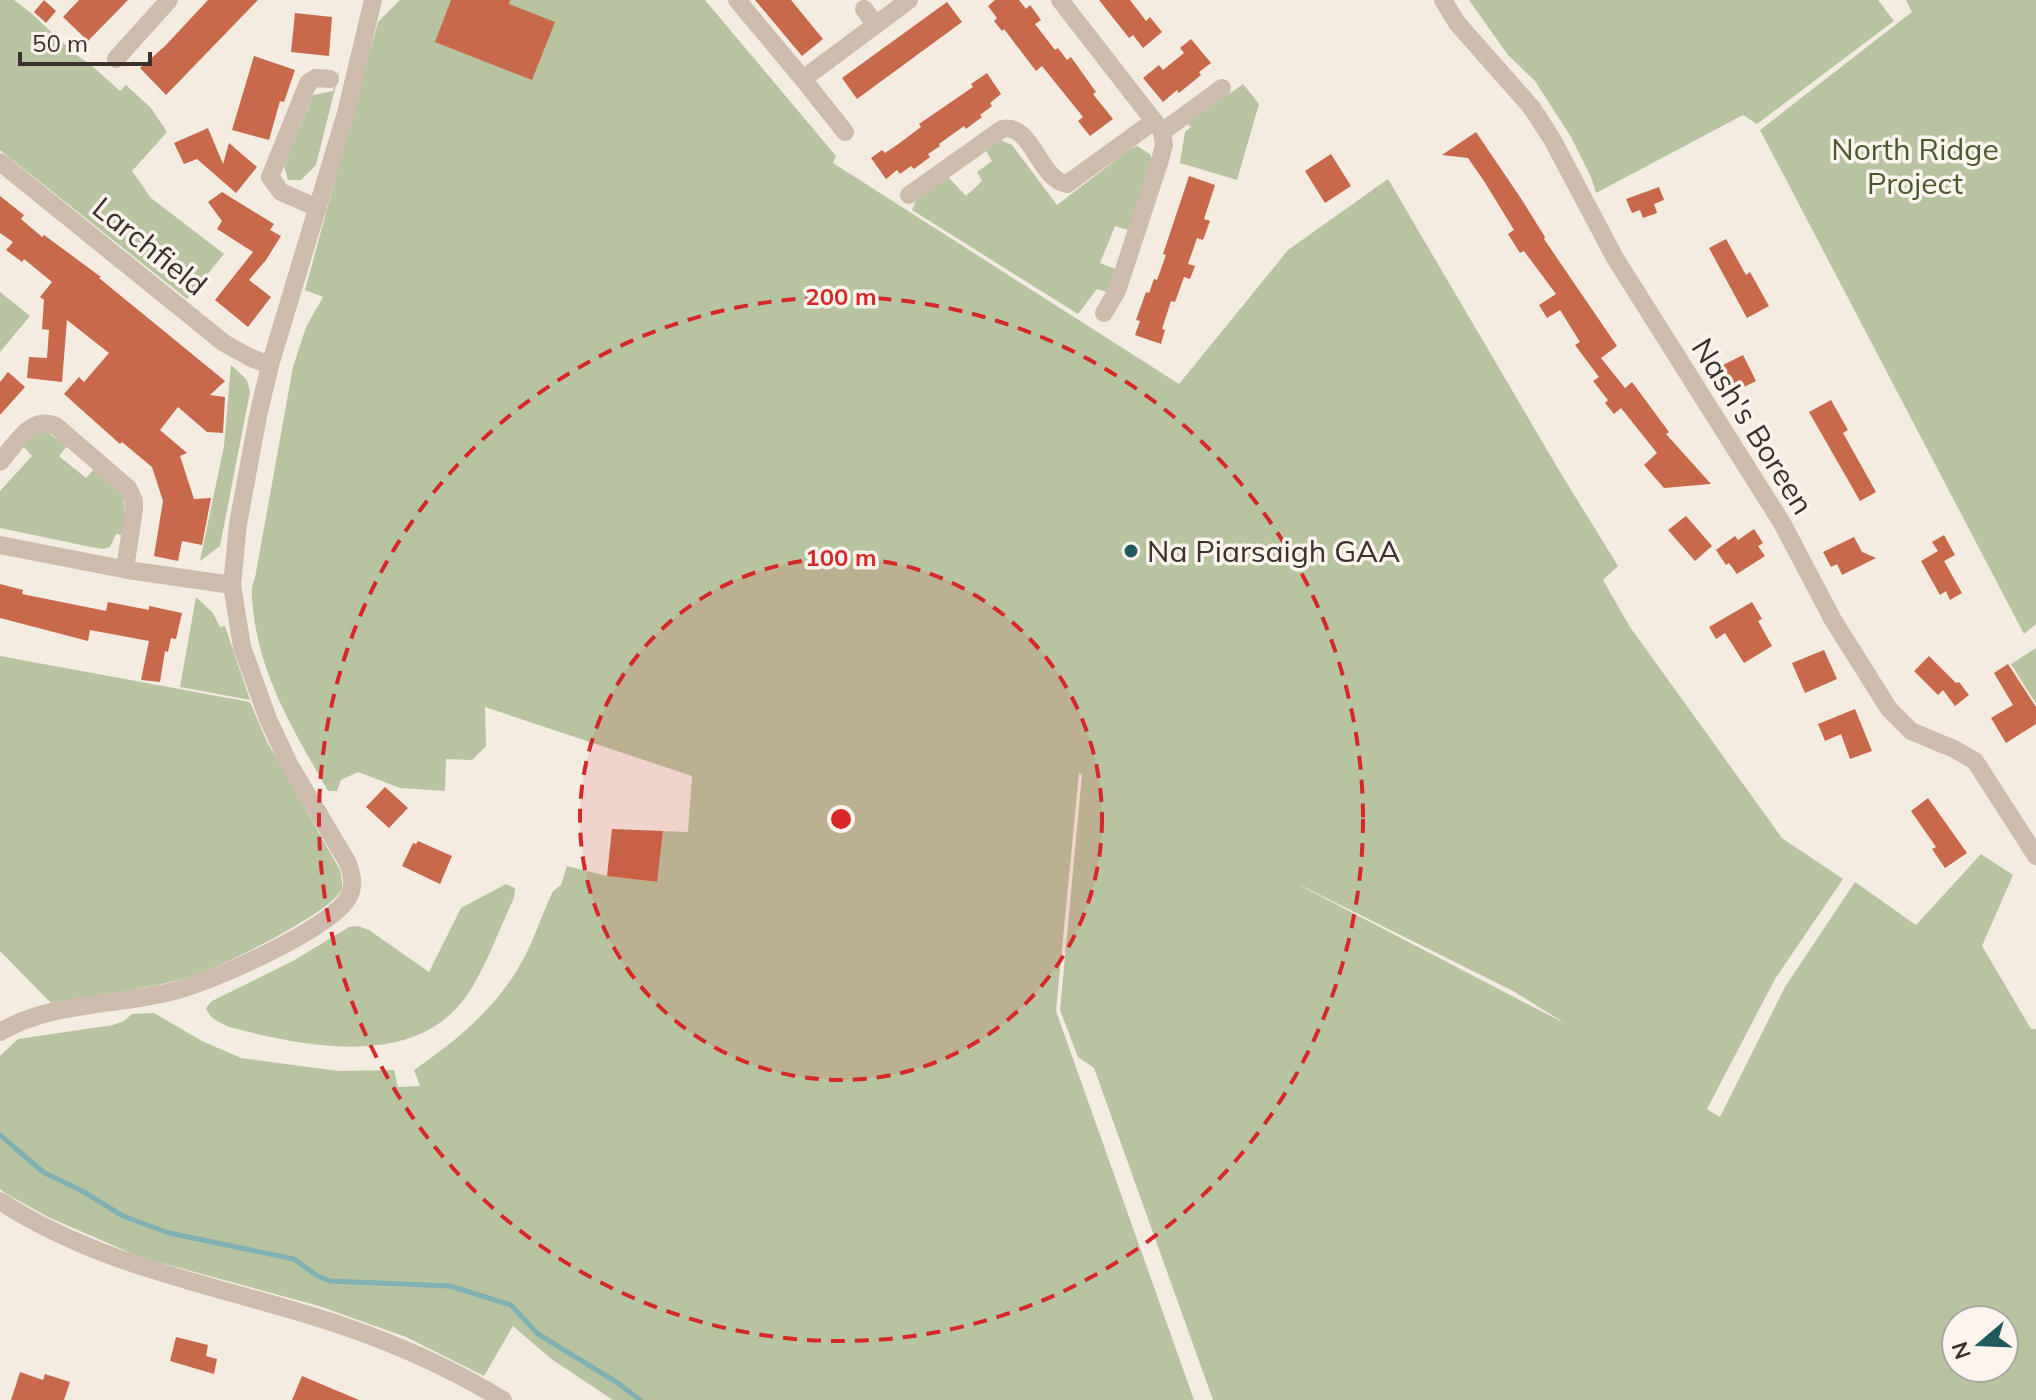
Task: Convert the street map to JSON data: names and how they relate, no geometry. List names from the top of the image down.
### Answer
{
  "streets": {
    "street": ["Larchfield", "Nash's Boreen"]
  },
  "parks": ["North Ridge Project"],
  "places": ["Na Piarsaigh GAA"],
  "scale_bar": "50 m",
  "north": "left",
  "rings": ["200 m", "100 m"]
}
